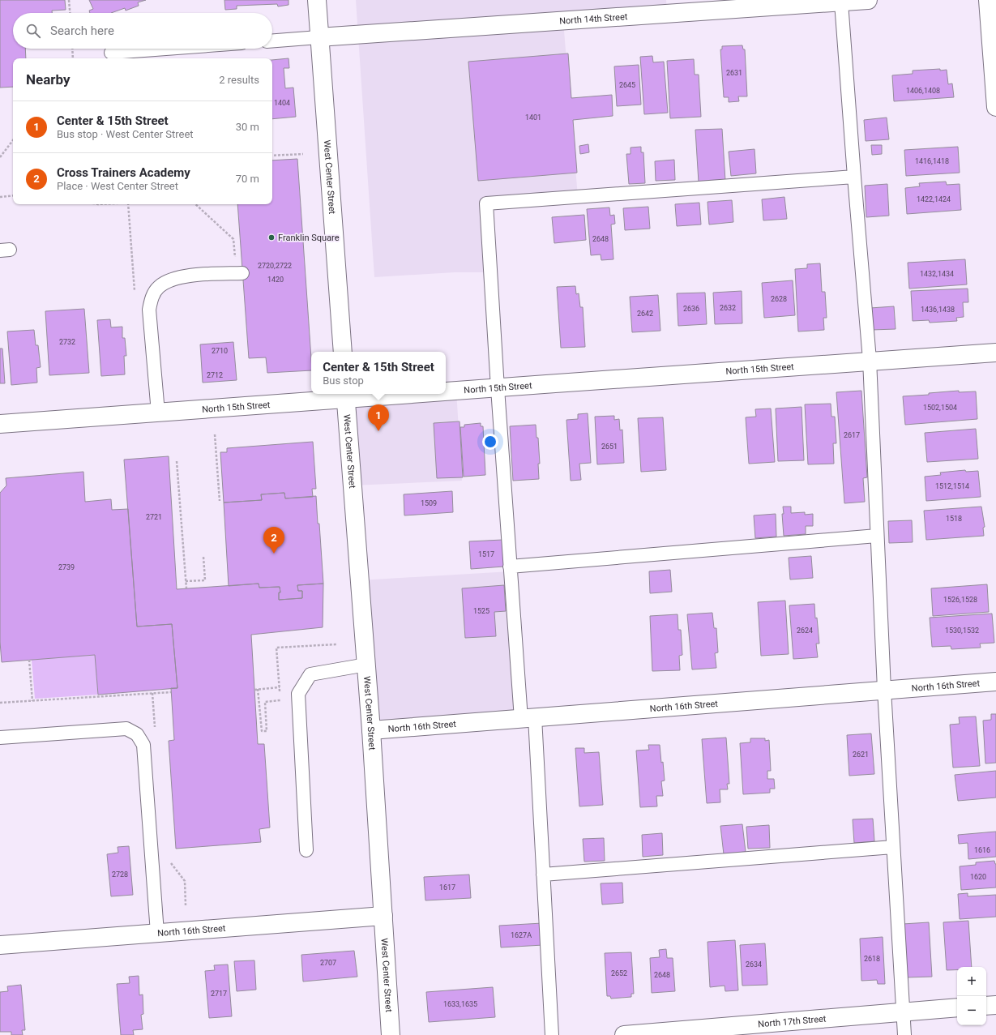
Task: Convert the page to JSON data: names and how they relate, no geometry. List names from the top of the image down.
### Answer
{
  "streets": {
    "street": [
      "North 14th Street",
      "West Center Street",
      "North 15th Street",
      "North 16th Street",
      "North 17th Street"
    ]
  },
  "crossings": [
    ["North 14th Street", "West Center Street"],
    ["West Center Street", "North 15th Street"],
    ["West Center Street", "North 16th Street"]
  ],
  "places": ["Franklin Square"],
  "house_numbers": [
    "2631",
    "2645",
    "1406,1408",
    "1404",
    "1401",
    "1416,1418",
    "1422,1424",
    "2648",
    "2720,2722",
    "1432,1434",
    "1420",
    "2628",
    "2632",
    "2636",
    "1436,1438",
    "2642",
    "2732",
    "2710",
    "2712",
    "1502,1504",
    "2617",
    "2651",
    "1512,1514",
    "1509",
    "2721",
    "1518",
    "1517",
    "2739",
    "1526,1528",
    "1525",
    "2624",
    "1530,1532",
    "2621",
    "1616",
    "2728",
    "1620",
    "1617",
    "1627A",
    "2618",
    "2707",
    "2634",
    "2652",
    "2648",
    "2717",
    "1633,1635"
  ],
  "page": {
    "search": "Search here",
    "heading": ["Nearby", "2 results"],
    "list": [
      {
        "mark": "1",
        "name": "Center & 15th Street",
        "note": "Bus stop · West Center Street",
        "value": "30 m"
      },
      {
        "mark": "2",
        "name": "Cross Trainers Academy",
        "note": "Place · West Center Street",
        "value": "70 m"
      }
    ],
    "popup": ["Center & 15th Street", "Bus stop"],
    "pins": ["1", "2"],
    "map_buttons": ["+", "−"]
  }
}
